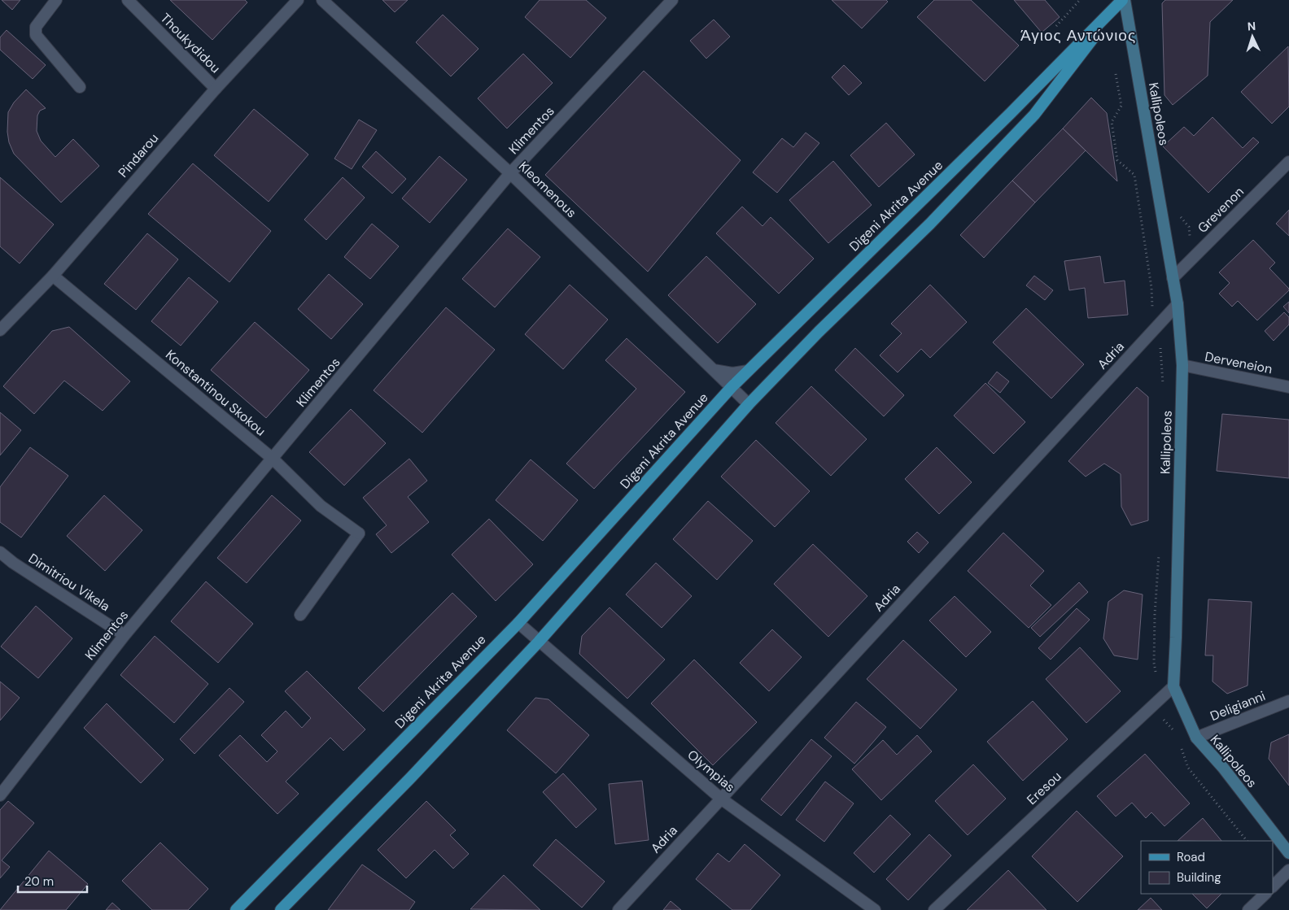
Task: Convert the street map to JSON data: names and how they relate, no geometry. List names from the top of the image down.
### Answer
{
  "streets": {
    "main road": ["Kallipoleos", "Digeni Akrita Avenue"],
    "street": [
      "Thoukydidou",
      "Klimentos",
      "Pindarou",
      "Kleomenous",
      "Grevenon",
      "Adria",
      "Derveneion",
      "Konstantinou Skokou",
      "Dimitriou Vikela",
      "Deligianni",
      "Olympias",
      "Eresou"
    ]
  },
  "crossings": [
    ["Thoukydidou", "Pindarou"],
    ["Kallipoleos", "Digeni Akrita Avenue"],
    ["Kallipoleos", "Grevenon"],
    ["Kallipoleos", "Adria"],
    ["Kallipoleos", "Derveneion"],
    ["Kallipoleos", "Deligianni"],
    ["Kallipoleos", "Eresou"],
    ["Klimentos", "Kleomenous"],
    ["Klimentos", "Konstantinou Skokou"],
    ["Klimentos", "Dimitriou Vikela"],
    ["Pindarou", "Konstantinou Skokou"],
    ["Kleomenous", "Digeni Akrita Avenue"],
    ["Digeni Akrita Avenue", "Olympias"],
    ["Adria", "Olympias"]
  ],
  "districts": ["Άγιος Αντώνιος"],
  "legend": ["Road", "Building"],
  "scale_bar": "20 m",
  "north": "top"
}
